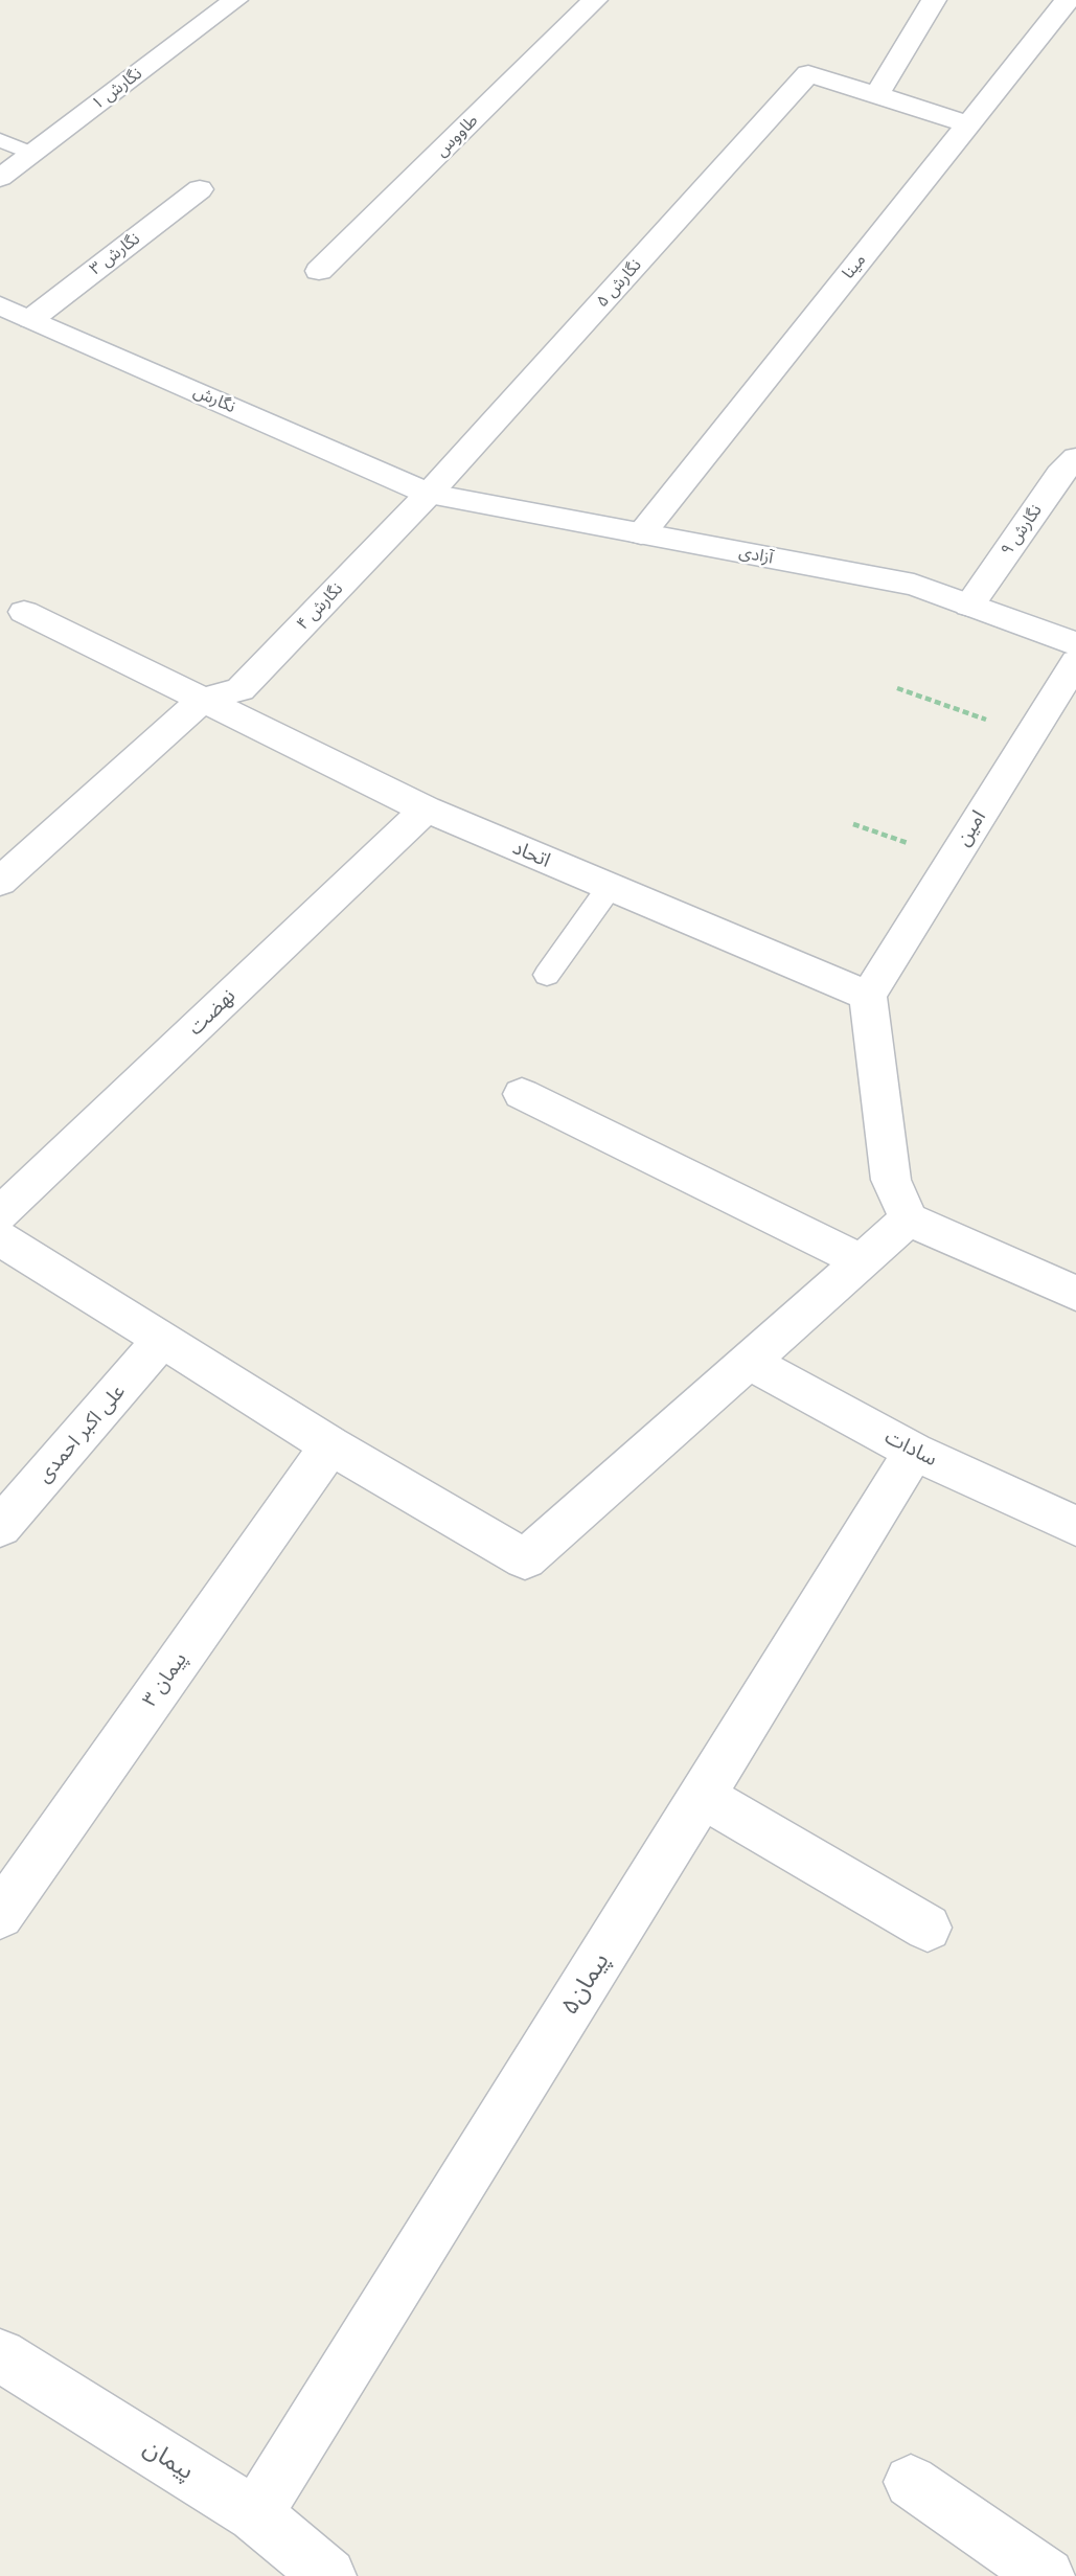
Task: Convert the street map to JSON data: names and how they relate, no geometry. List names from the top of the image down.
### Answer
{
  "streets": {
    "street": [
      "نگارش ۱",
      "طاووس",
      "نگارش ۳",
      "مینا",
      "نگارش ۵",
      "نگارش",
      "نگارش ۹",
      "آزادی",
      "نگارش ۴",
      "امین",
      "اتحاد",
      "نهضت",
      "علی اکبر احمدی",
      "سادات",
      "پیمان ۳",
      "پیمان۵",
      "پیمان"
    ]
  },
  "crossings": [
    ["نگارش ۳", "نگارش"],
    ["مینا", "آزادی"],
    ["نگارش ۵", "نگارش"],
    ["نگارش ۵", "آزادی"],
    ["نگارش ۵", "نگارش ۴"],
    ["نگارش", "آزادی"],
    ["نگارش", "نگارش ۴"],
    ["نگارش ۹", "آزادی"],
    ["آزادی", "نگارش ۴"],
    ["نگارش ۴", "اتحاد"],
    ["امین", "اتحاد"],
    ["اتحاد", "نهضت"],
    ["سادات", "پیمان۵"],
    ["پیمان۵", "پیمان"]
  ]
}
